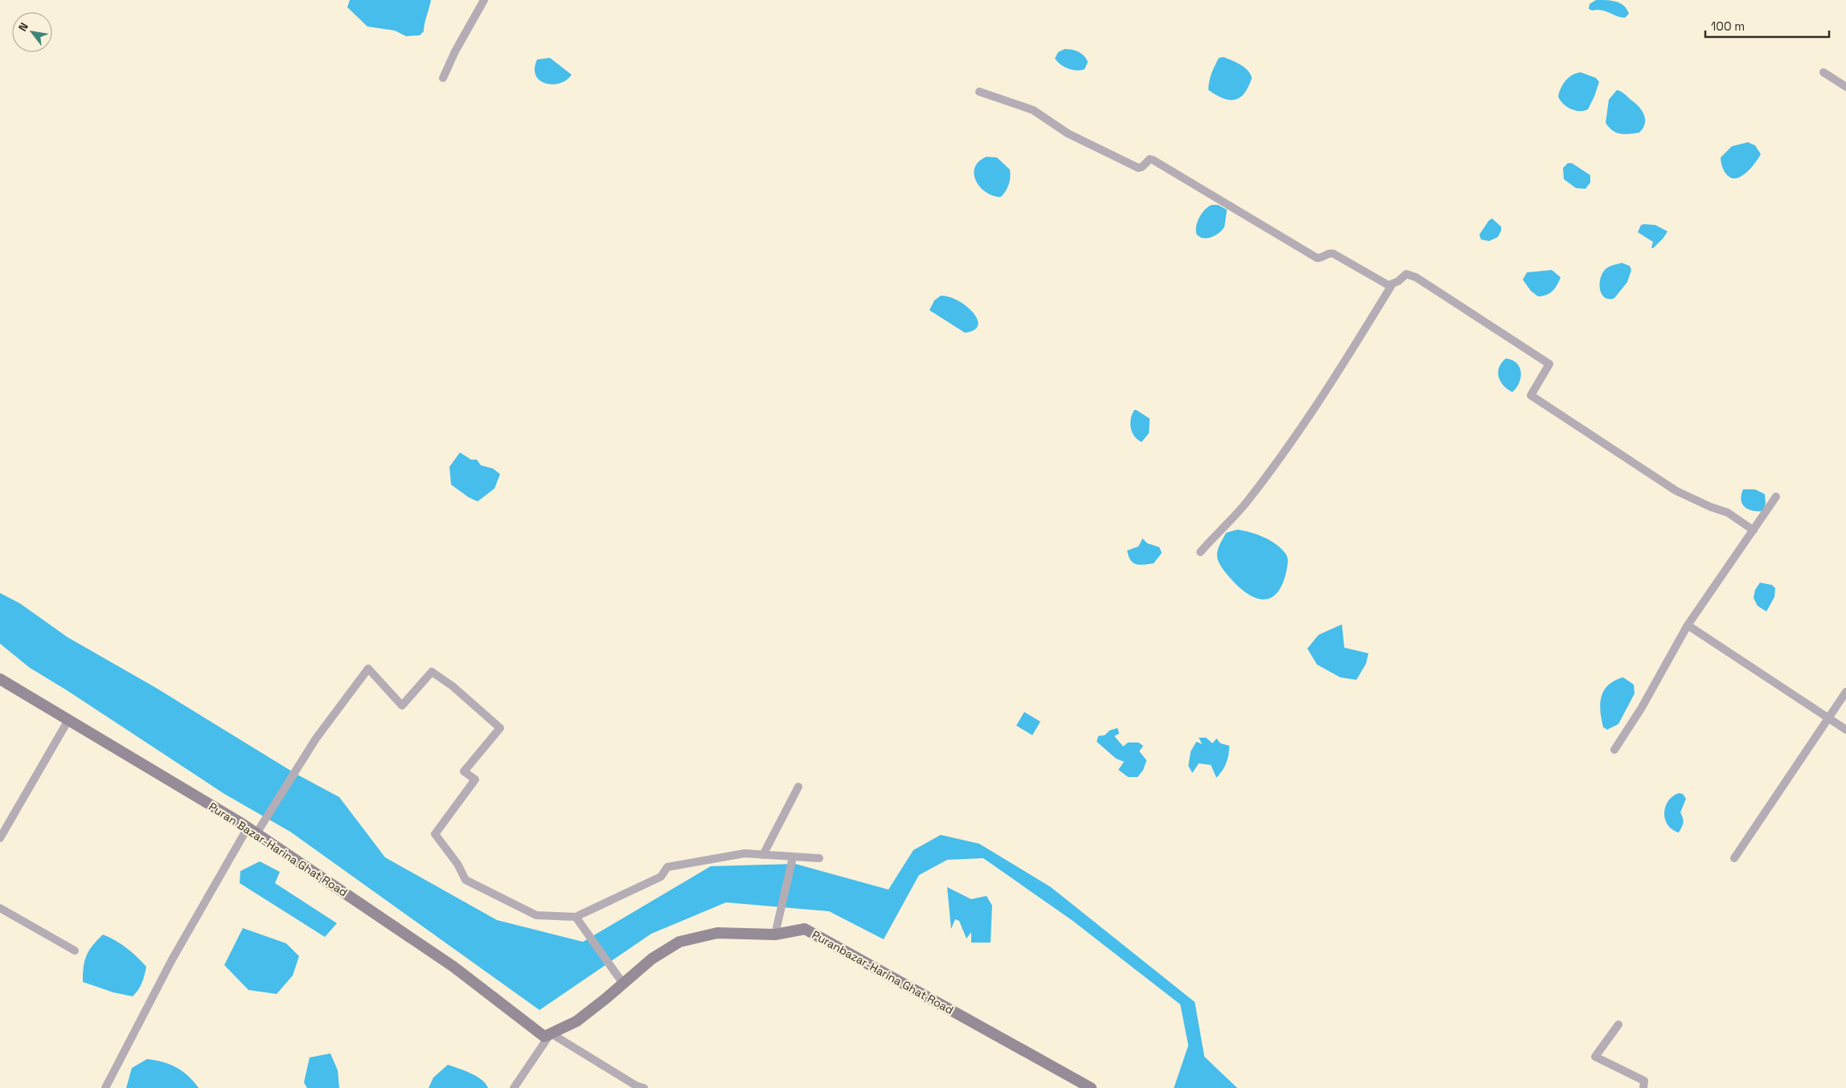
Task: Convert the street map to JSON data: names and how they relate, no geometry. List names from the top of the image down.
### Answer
{
  "streets": {
    "main road": ["Puran Bazar-Harina Ghat Road", "Puranbazar-Harina Ghat Road"]
  },
  "crossings": [
    ["Puran Bazar-Harina Ghat Road", "Puranbazar-Harina Ghat Road"]
  ],
  "scale_bar": "100 m",
  "north": "top left"
}
